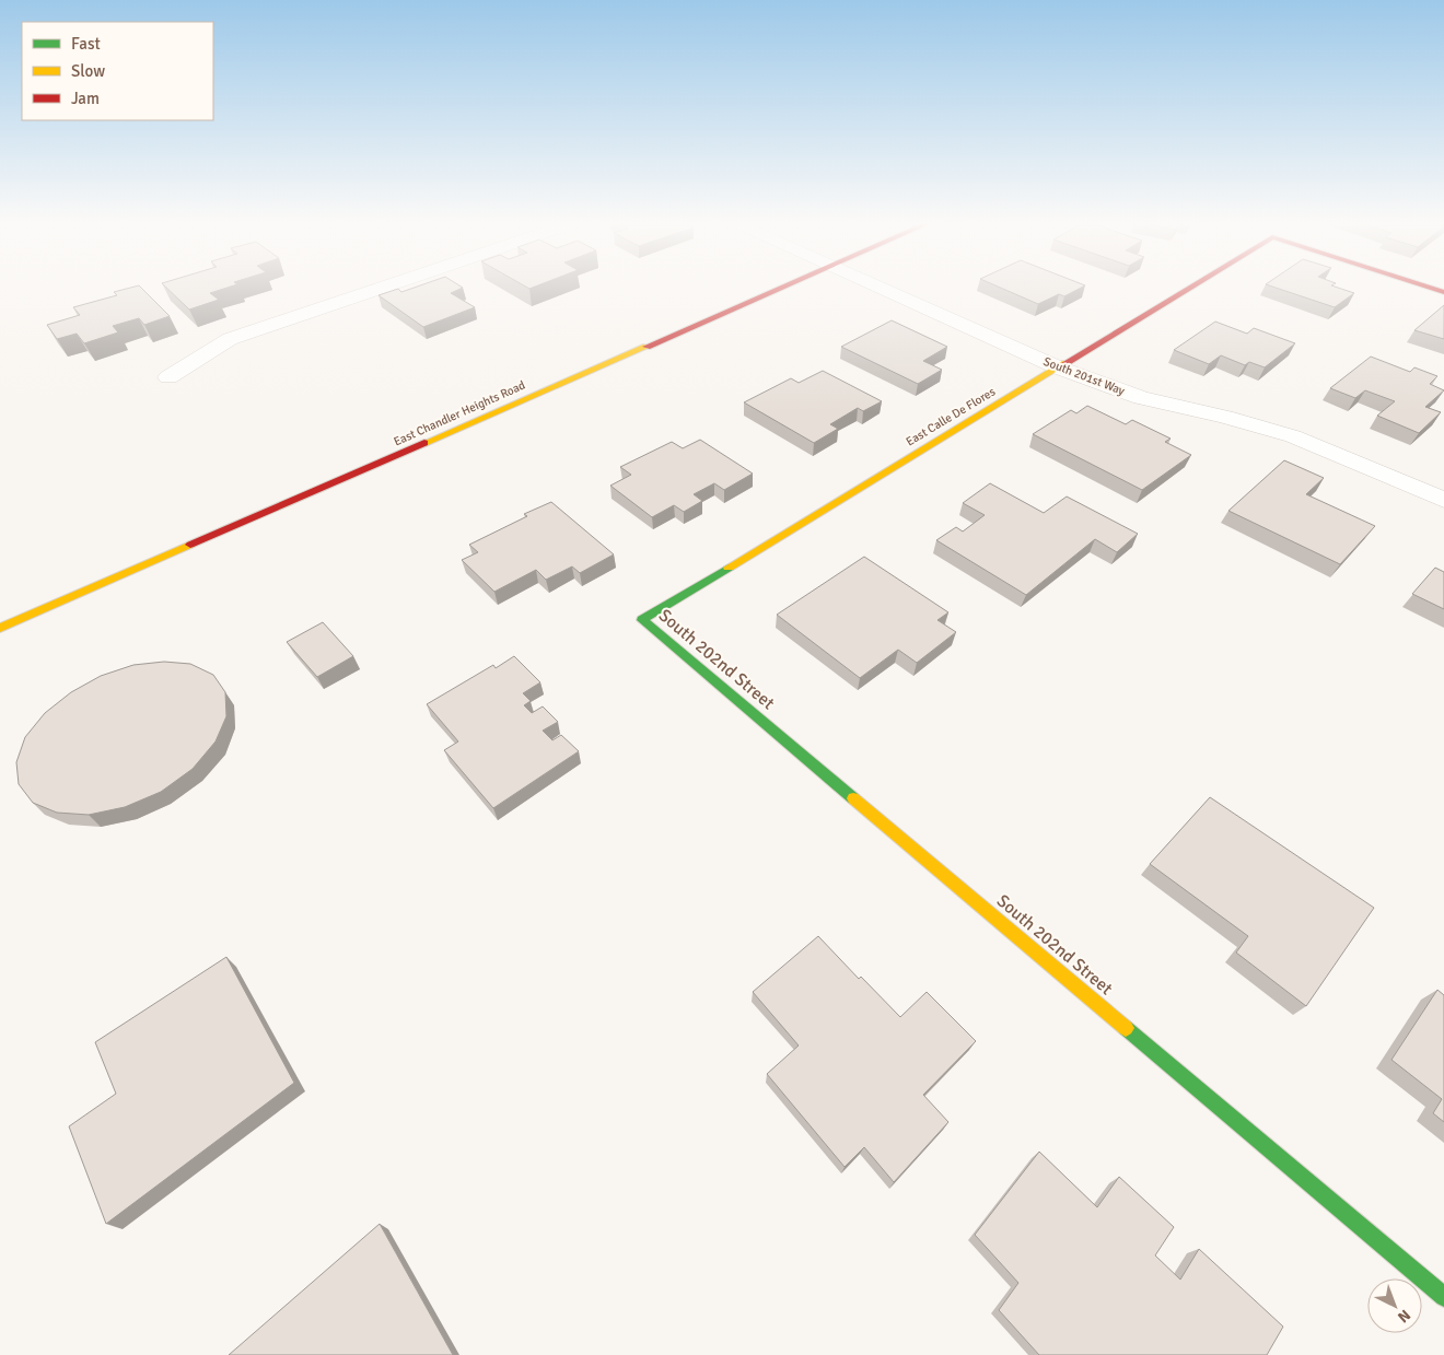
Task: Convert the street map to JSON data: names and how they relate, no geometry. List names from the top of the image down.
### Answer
{
  "streets": {
    "street": [
      "South 201st Way",
      "East Chandler Heights Road",
      "East Calle De Flores",
      "South 202nd Street"
    ]
  },
  "crossings": [
    ["South 201st Way", "East Calle De Flores"],
    ["East Calle De Flores", "South 202nd Street"]
  ],
  "legend": ["Fast", "Slow", "Jam"],
  "north": "bottom right"
}
